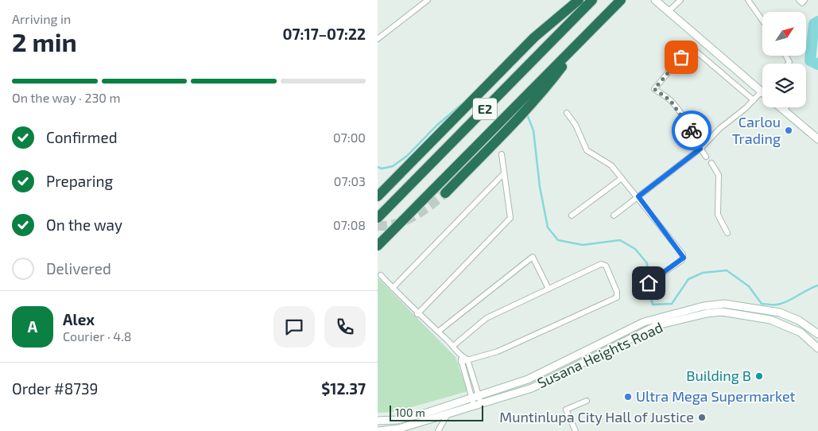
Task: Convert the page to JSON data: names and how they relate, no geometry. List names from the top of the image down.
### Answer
{
  "streets": {
    "highway": ["E2"],
    "main road": ["Susana Heights Road"]
  },
  "places": [
    "Carlou Trading",
    "Building B",
    "Ultra Mega Supermarket",
    "Muntinlupa City Hall of Justice"
  ],
  "scale_bar": "100 m",
  "north": "top right",
  "page": {
    "heading": ["2 min", "Arriving in", "07:17–07:22"],
    "panel": [
      "Alex",
      "Courier · 4.8",
      "Order #8739",
      "$12.37"
    ],
    "bar": "On the way · 230 m",
    "list": [
      ["Confirmed", "07:00"],
      ["Preparing", "07:03"],
      ["On the way", "07:08"],
      "Delivered"
    ],
    "round": "A",
    "scale": "100 m"
  }
}
